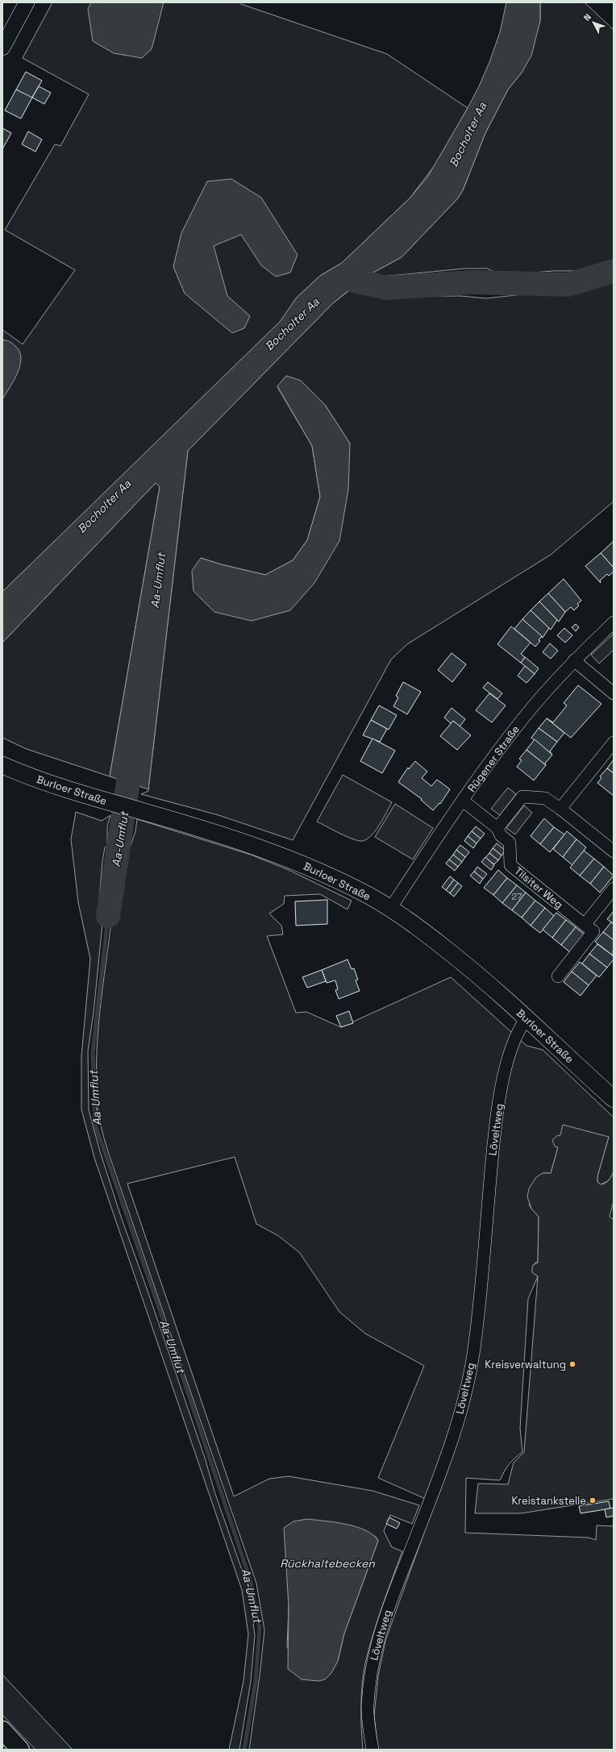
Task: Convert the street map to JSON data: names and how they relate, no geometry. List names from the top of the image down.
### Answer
{
  "streets": {
    "main road": ["Burloer Straße"],
    "street": ["Rügener Straße", "Tilsiter Weg", "Löveltweg"]
  },
  "crossings": [
    ["Rügener Straße", "Burloer Straße"],
    ["Rügener Straße", "Tilsiter Weg"],
    ["Burloer Straße", "Löveltweg"]
  ],
  "water": ["Bocholter Aa", "Aa-Umflut", "Rückhaltebecken"],
  "places": ["Kreisverwaltung", "Kreistankstelle"],
  "house_numbers": ["27"],
  "north": "top left"
}
